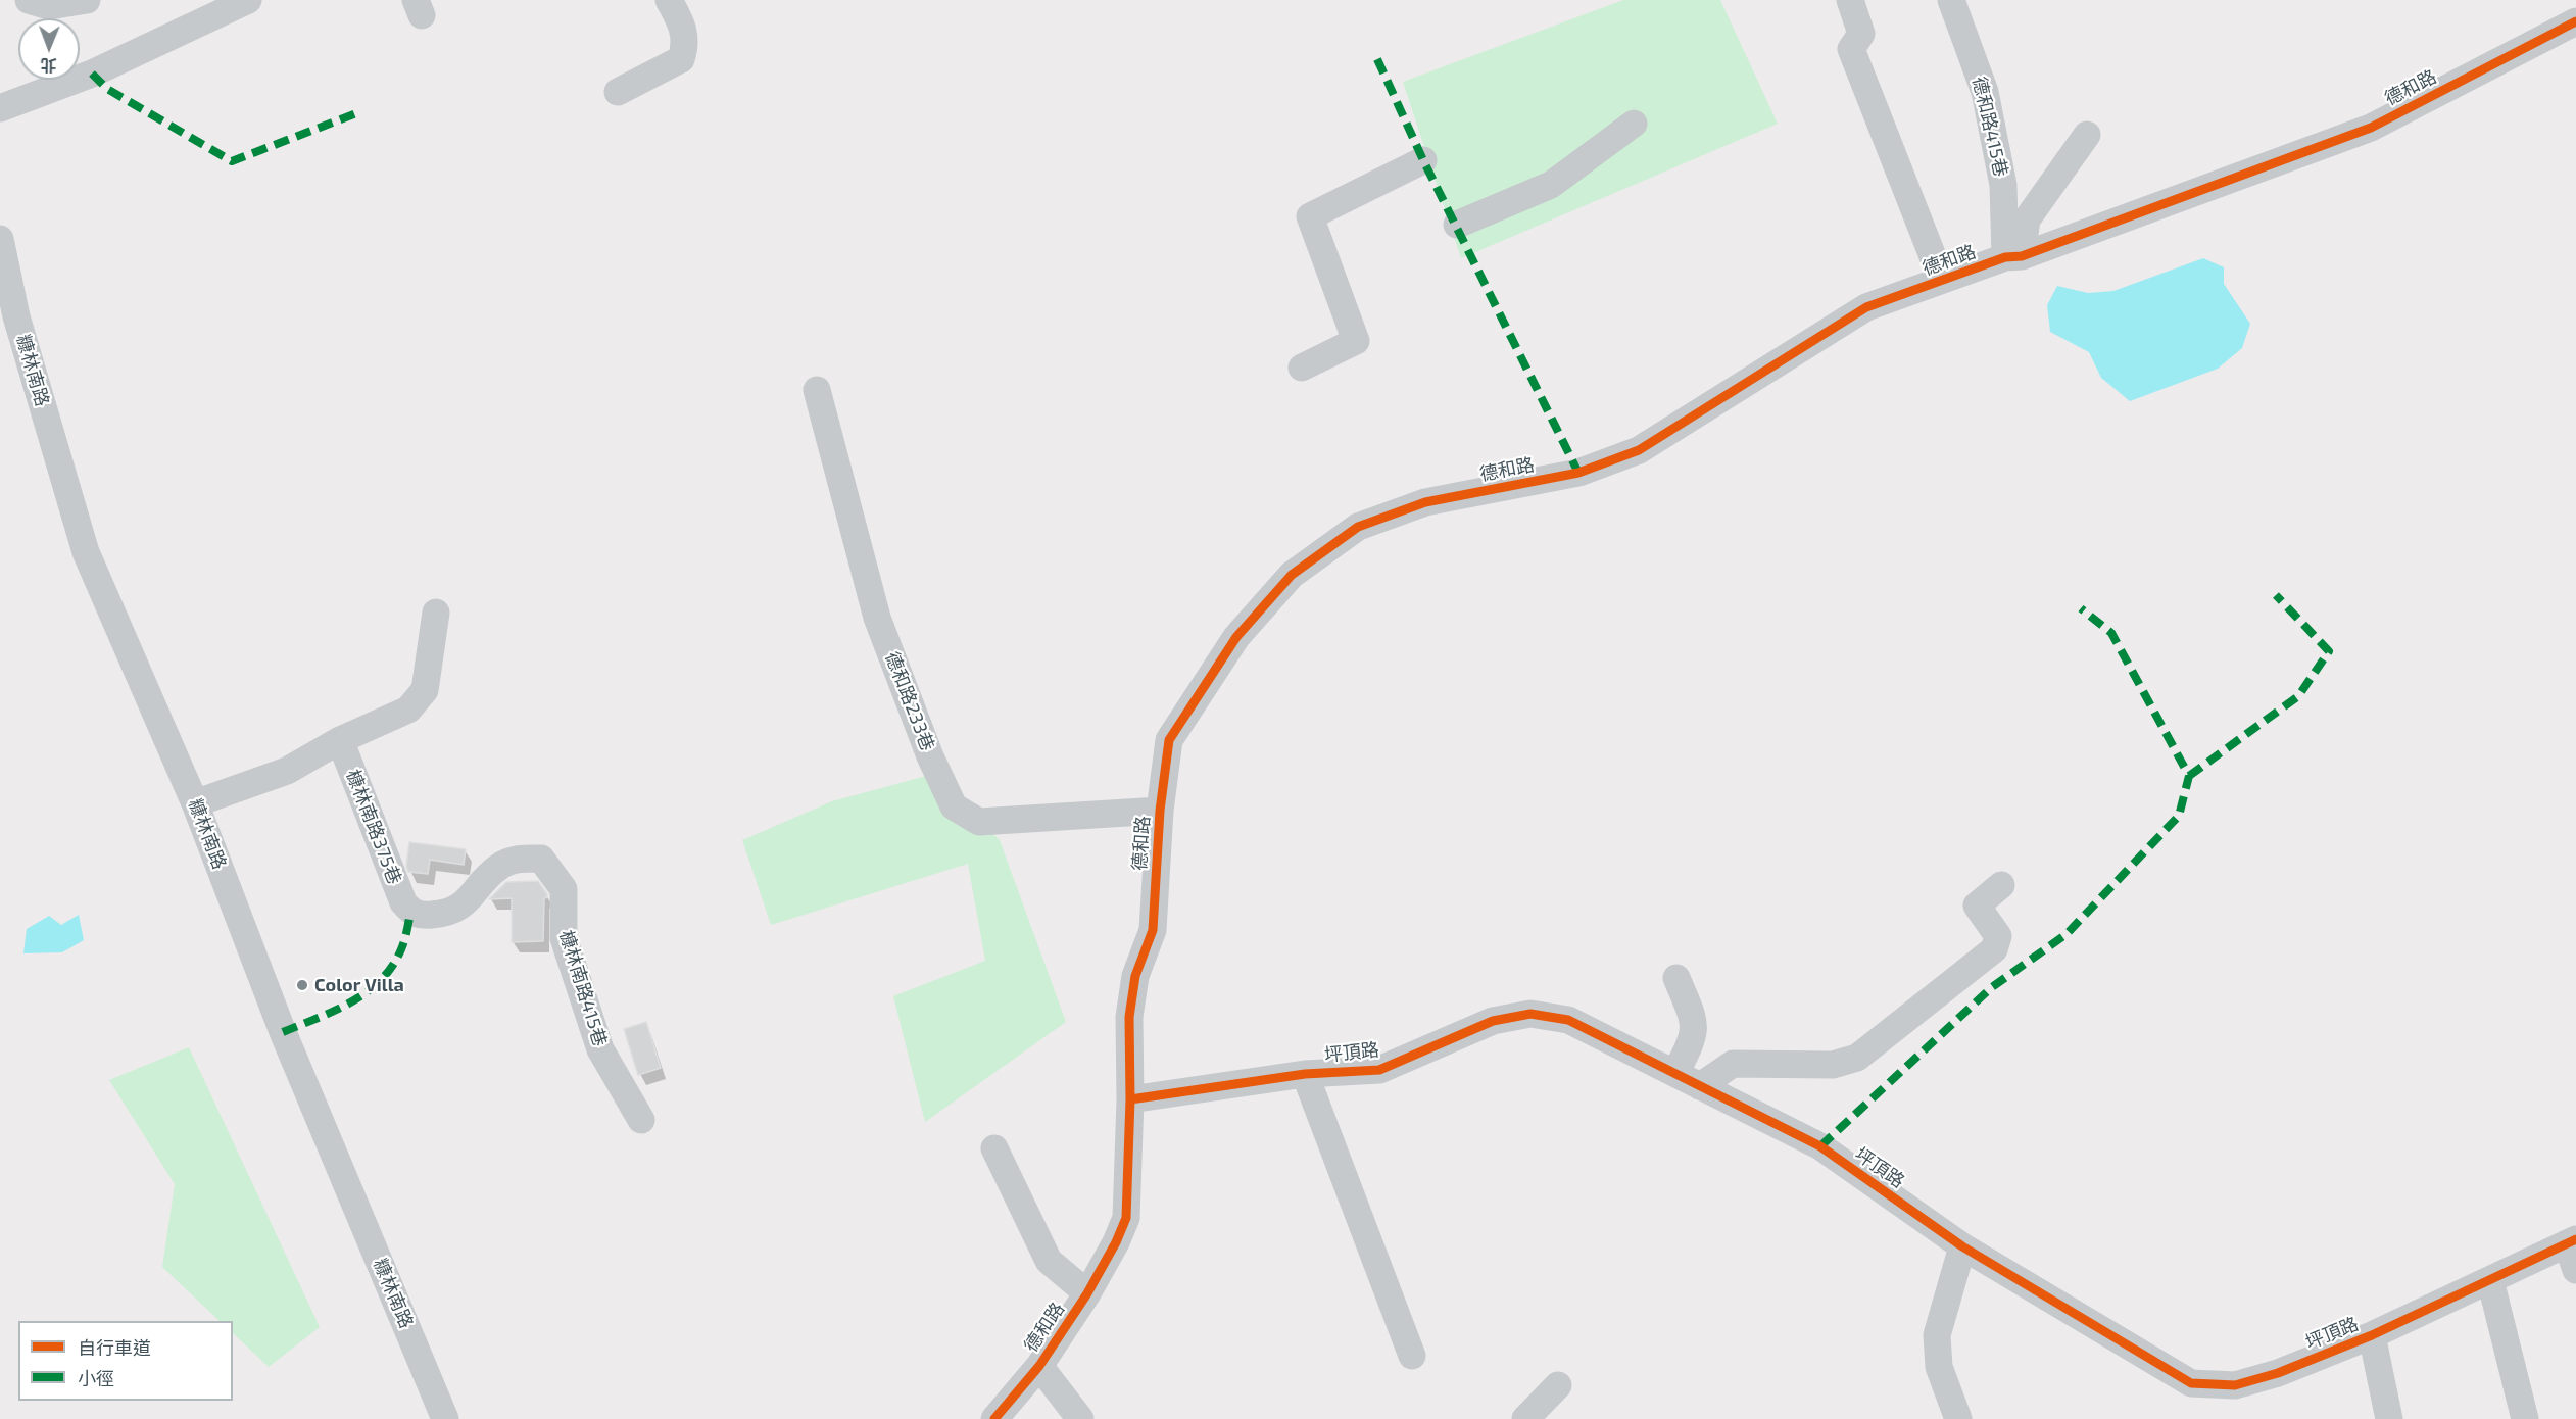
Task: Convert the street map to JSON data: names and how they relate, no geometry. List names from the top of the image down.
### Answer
{
  "streets": {
    "street": [
      "德和路",
      "德和路415巷",
      "糠林南路",
      "德和路233巷",
      "槺林南路375巷",
      "槺林南路415巷",
      "坪頂路"
    ]
  },
  "crossings": [
    ["德和路", "德和路415巷"],
    ["德和路", "德和路233巷"],
    ["德和路", "坪頂路"],
    ["槺林南路375巷", "槺林南路415巷"]
  ],
  "places": ["Color Villa"],
  "legend": ["自行車道", "小徑"],
  "north": "bottom"
}
